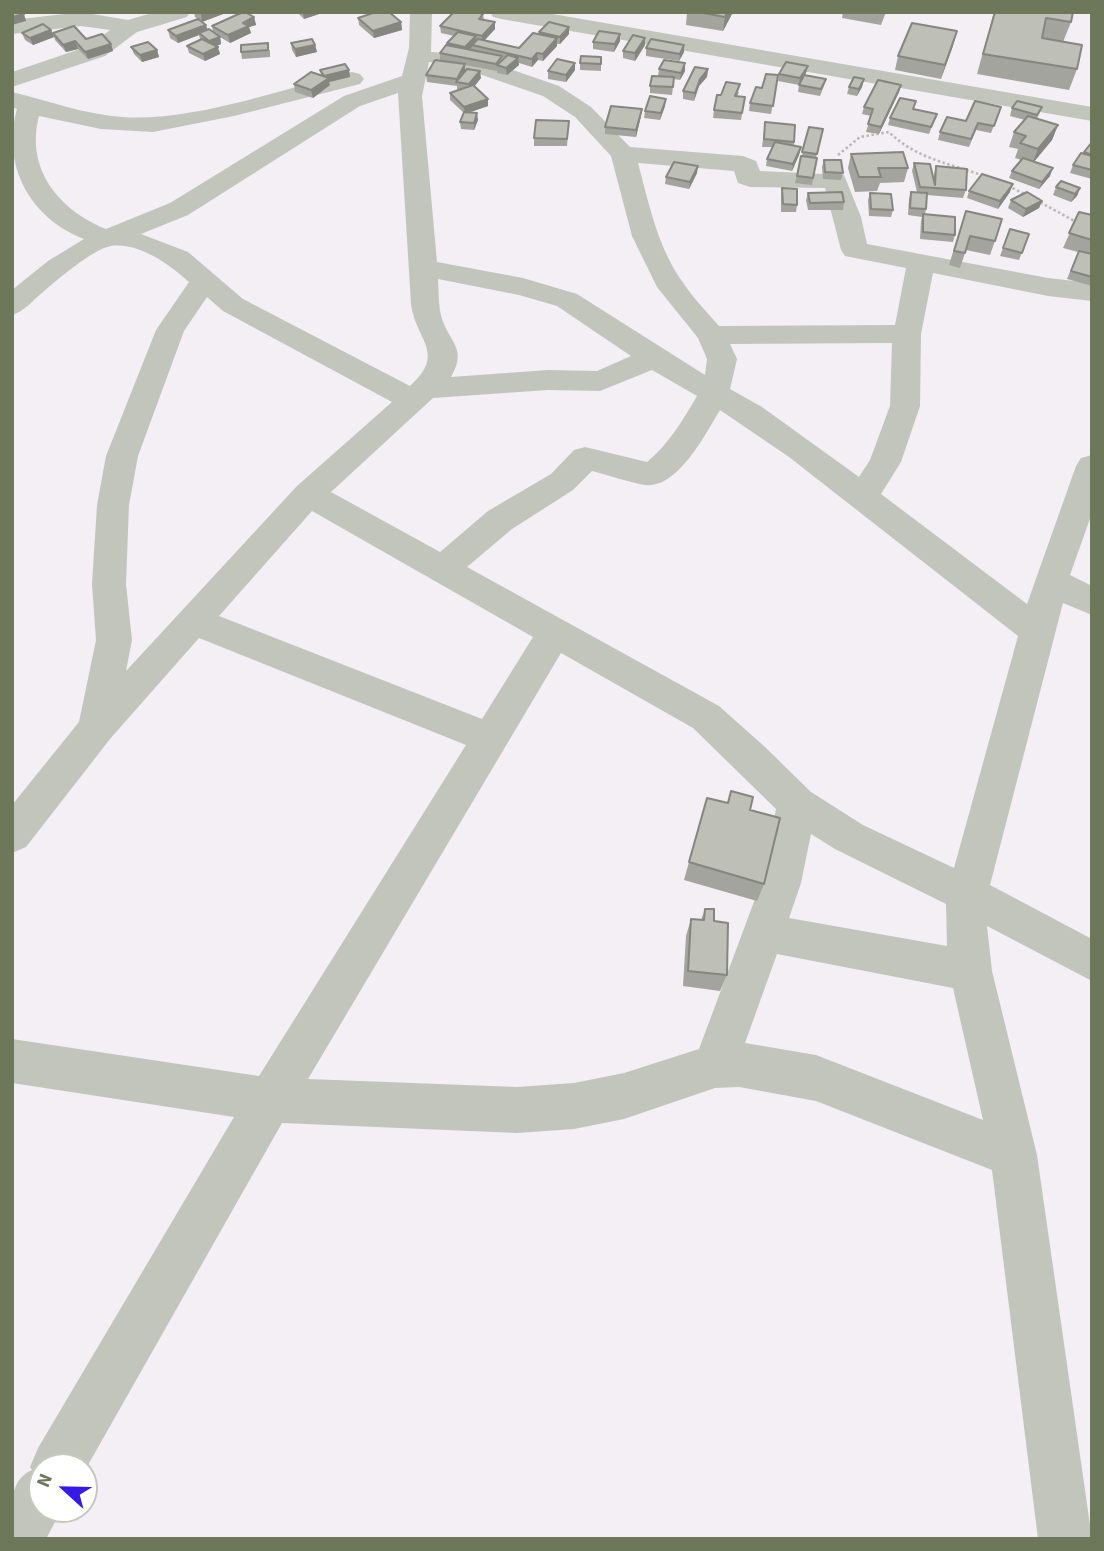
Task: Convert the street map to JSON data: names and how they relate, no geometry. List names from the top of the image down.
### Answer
{
  "north": "left"
}
